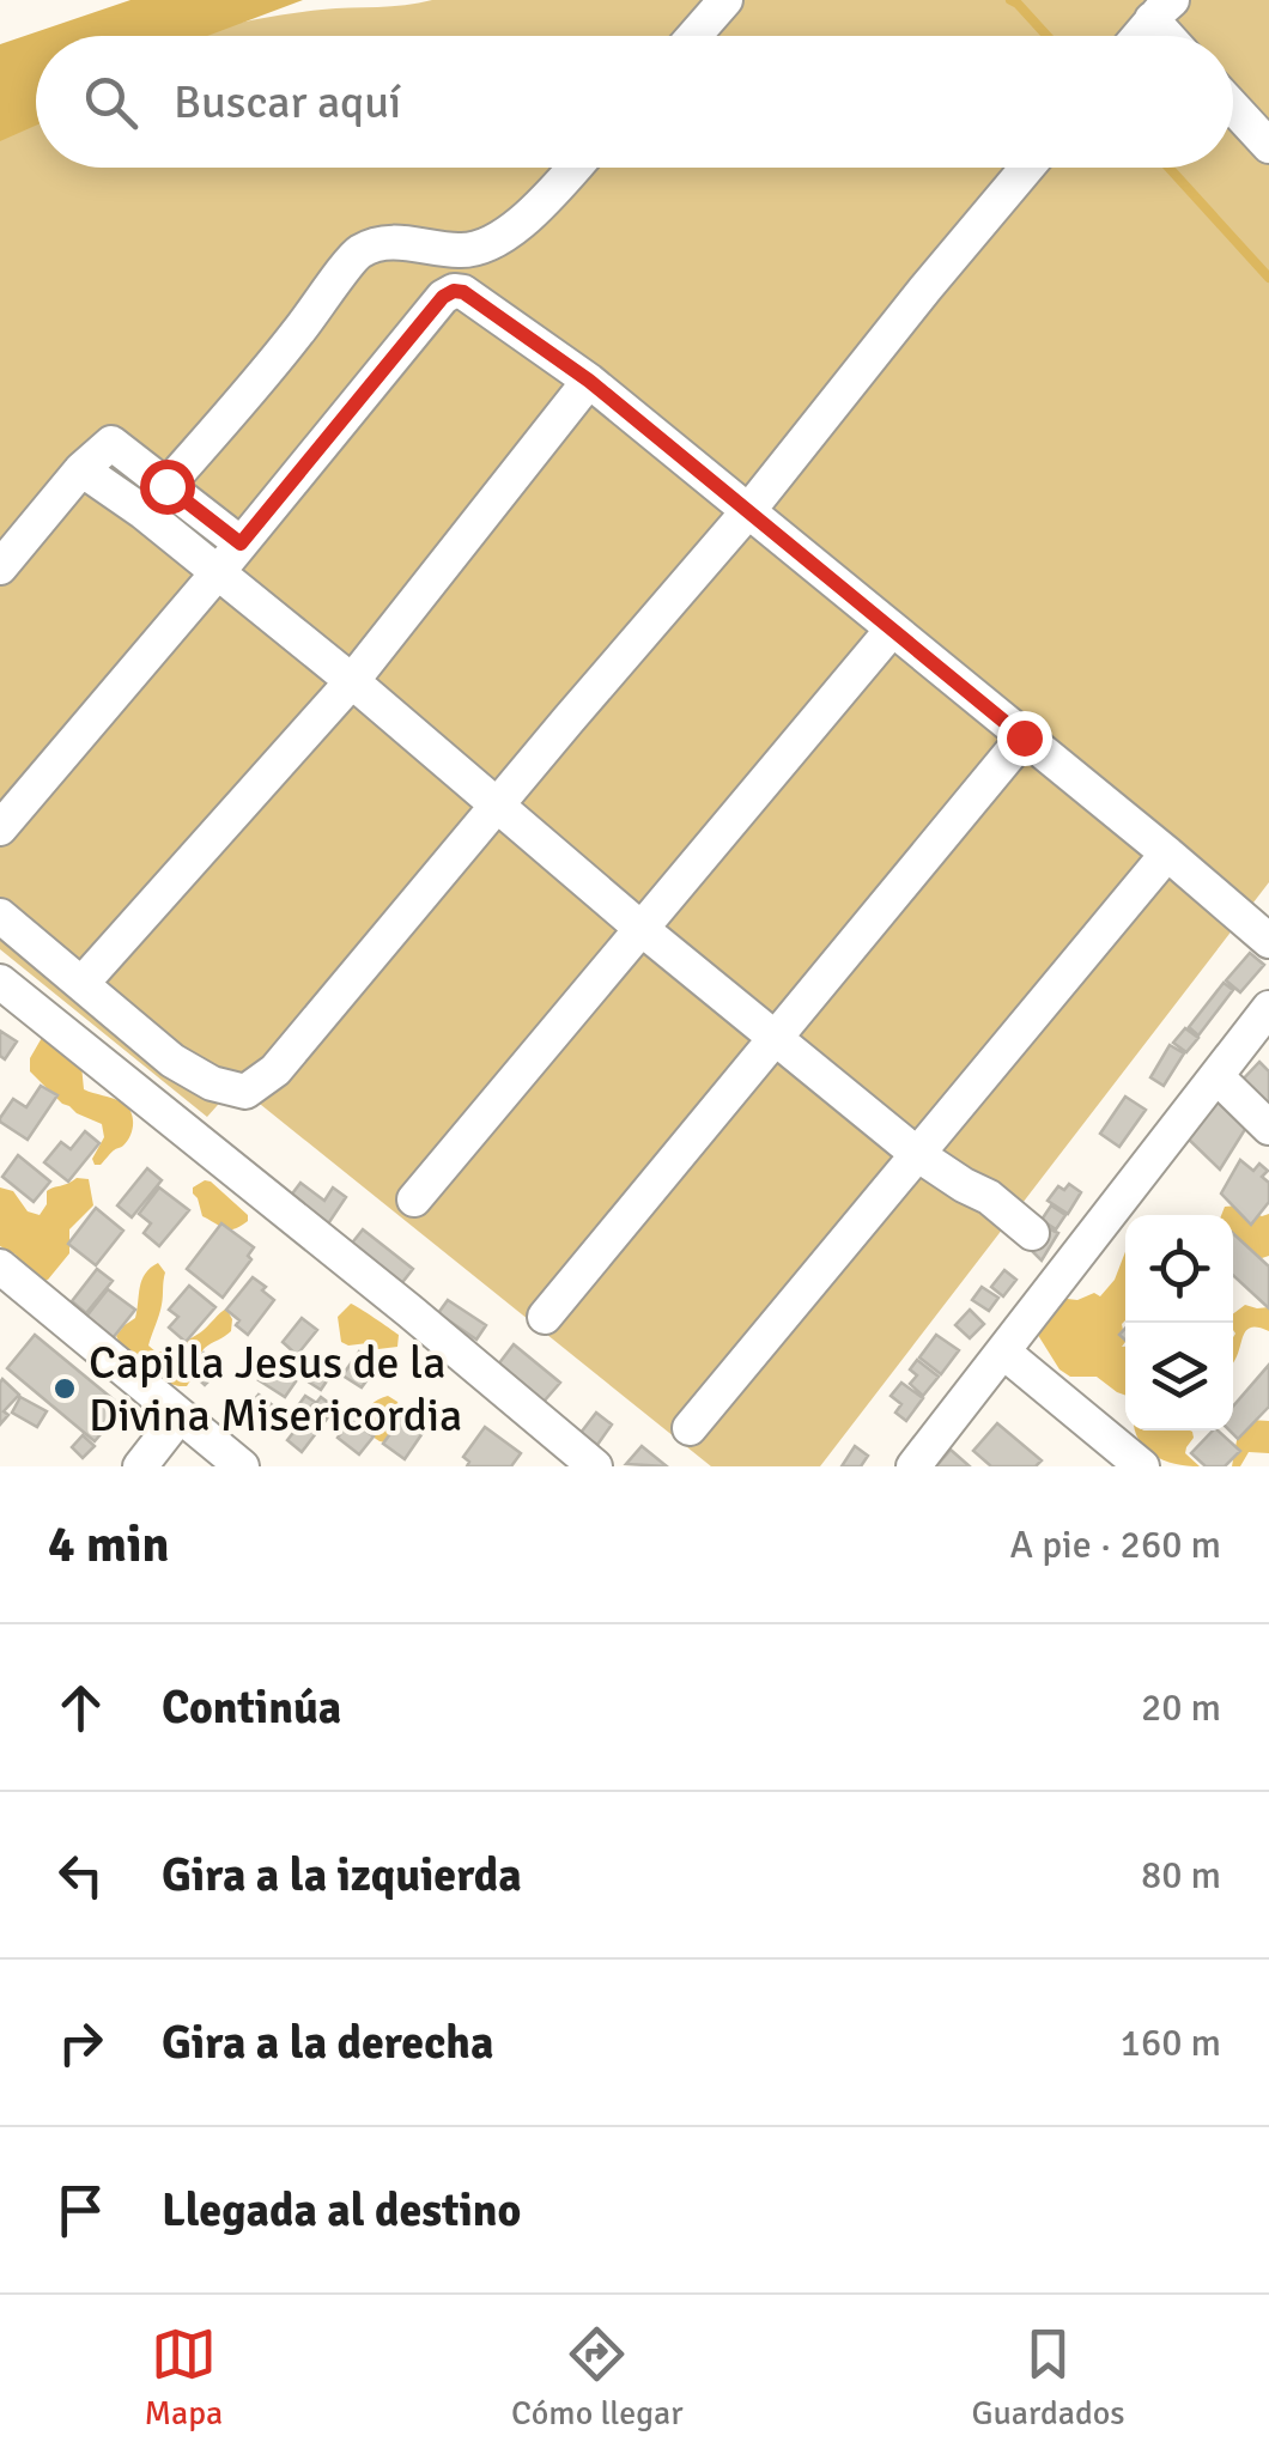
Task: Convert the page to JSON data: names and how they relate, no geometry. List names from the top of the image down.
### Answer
{
  "places": ["Capilla Jesus de la Divina Misericordia"],
  "page": {
    "search": "Buscar aquí",
    "heading": ["4 min", "A pie · 260 m"],
    "list": [
      ["Continúa", "20 m"],
      ["Gira a la izquierda", "80 m"],
      ["Gira a la derecha", "160 m"],
      "Llegada al destino"
    ],
    "nav": ["Mapa", "Cómo llegar", "Guardados"]
  }
}
